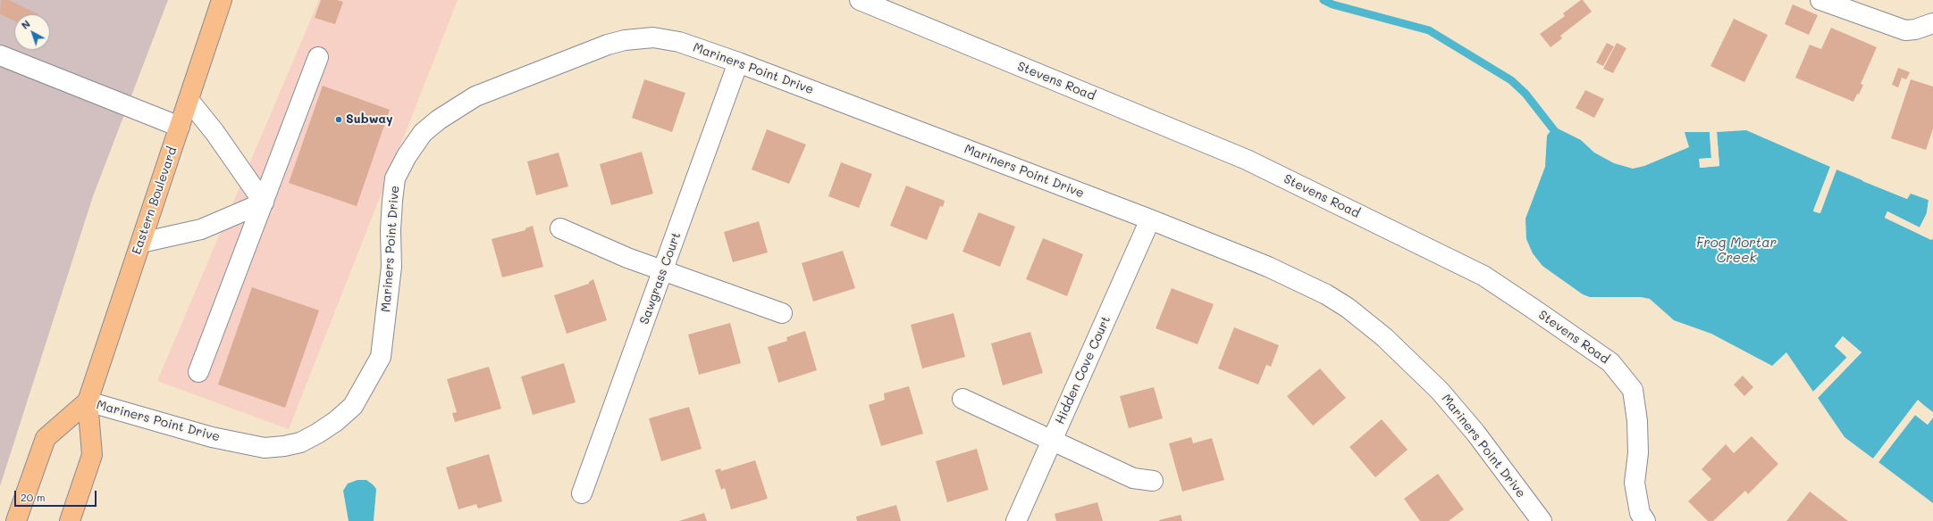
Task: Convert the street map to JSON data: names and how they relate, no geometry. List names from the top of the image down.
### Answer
{
  "streets": {
    "main road": ["Eastern Boulevard"],
    "street": [
      "Mariners Point Drive",
      "Stevens Road",
      "Sawgrass Court",
      "Hidden Cove Court"
    ]
  },
  "crossings": [
    ["Mariners Point Drive", "Eastern Boulevard"],
    ["Mariners Point Drive", "Sawgrass Court"],
    ["Mariners Point Drive", "Hidden Cove Court"]
  ],
  "water": ["Frog Mortar Creek"],
  "places": ["Subway"],
  "scale_bar": "20 m",
  "north": "top left"
}
